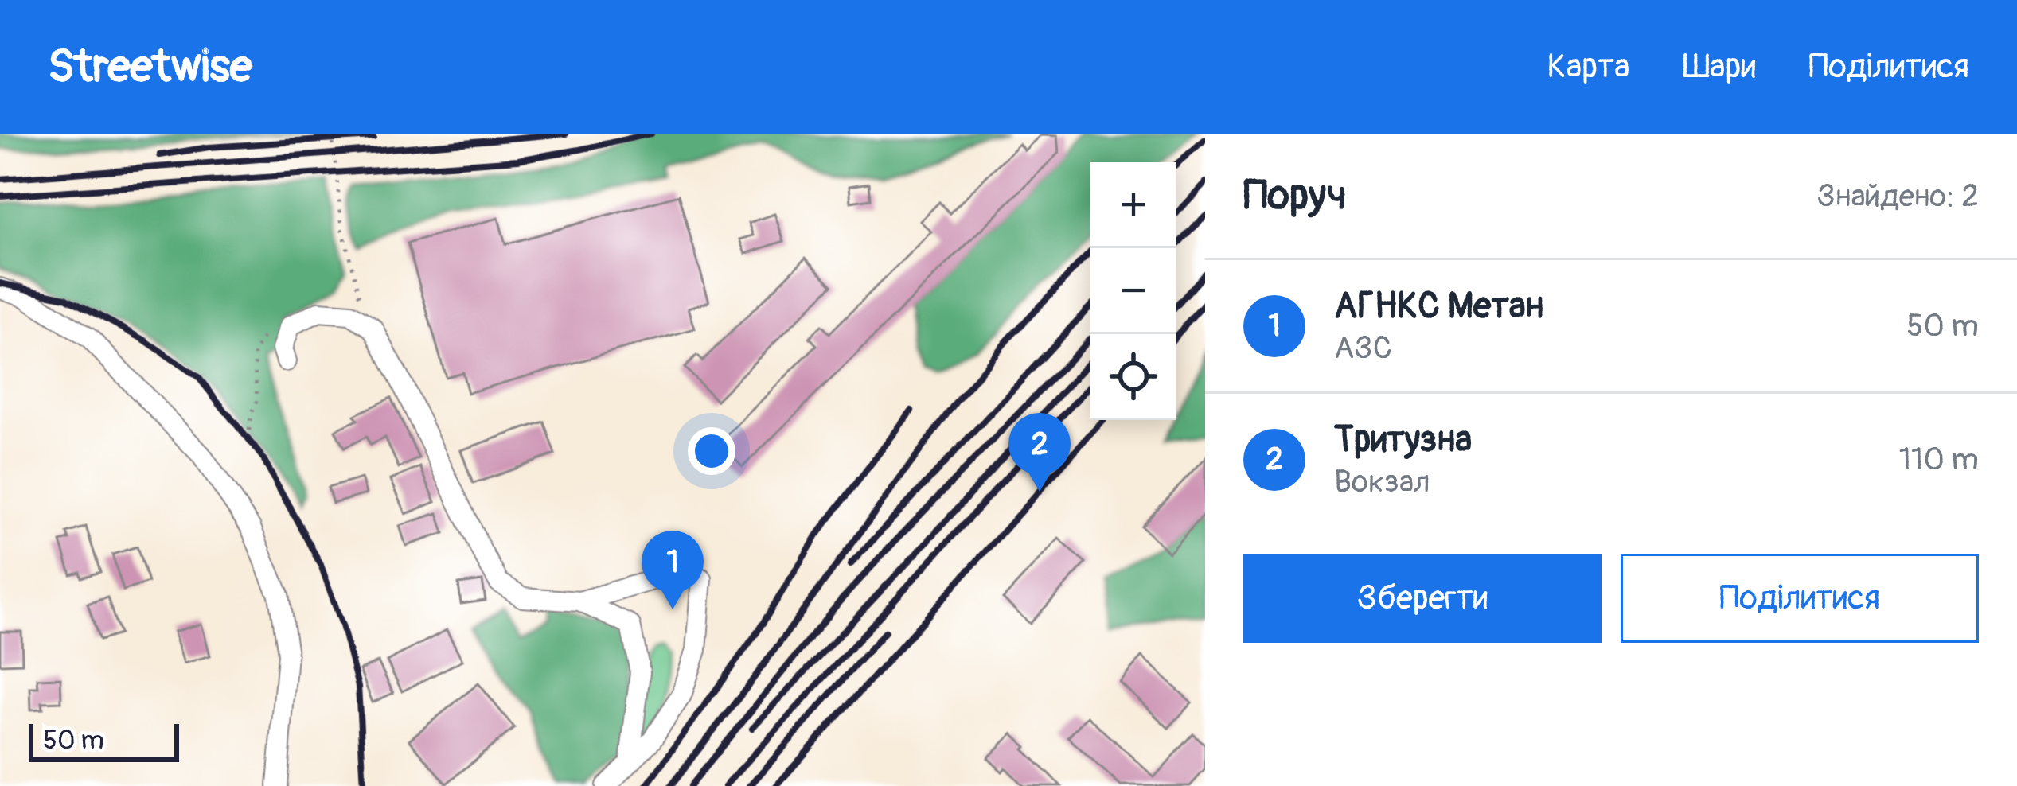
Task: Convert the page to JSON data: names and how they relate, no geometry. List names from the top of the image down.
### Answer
{
  "scale_bar": "50 m",
  "page": {
    "header": "Streetwise",
    "nav": ["Карта", "Шари", "Поділитися"],
    "heading": ["Поруч", "Знайдено: 2"],
    "map_buttons": ["+", "−"],
    "list": [
      {
        "mark": "1",
        "name": "АГНКС Метан",
        "note": "АЗС",
        "value": "50 m"
      },
      {
        "mark": "2",
        "name": "Тритузна",
        "note": "Вокзал",
        "value": "110 m"
      }
    ],
    "pins": ["2", "1"],
    "buttons": ["Зберегти", "Поділитися"],
    "scale": "50 m"
  }
}
